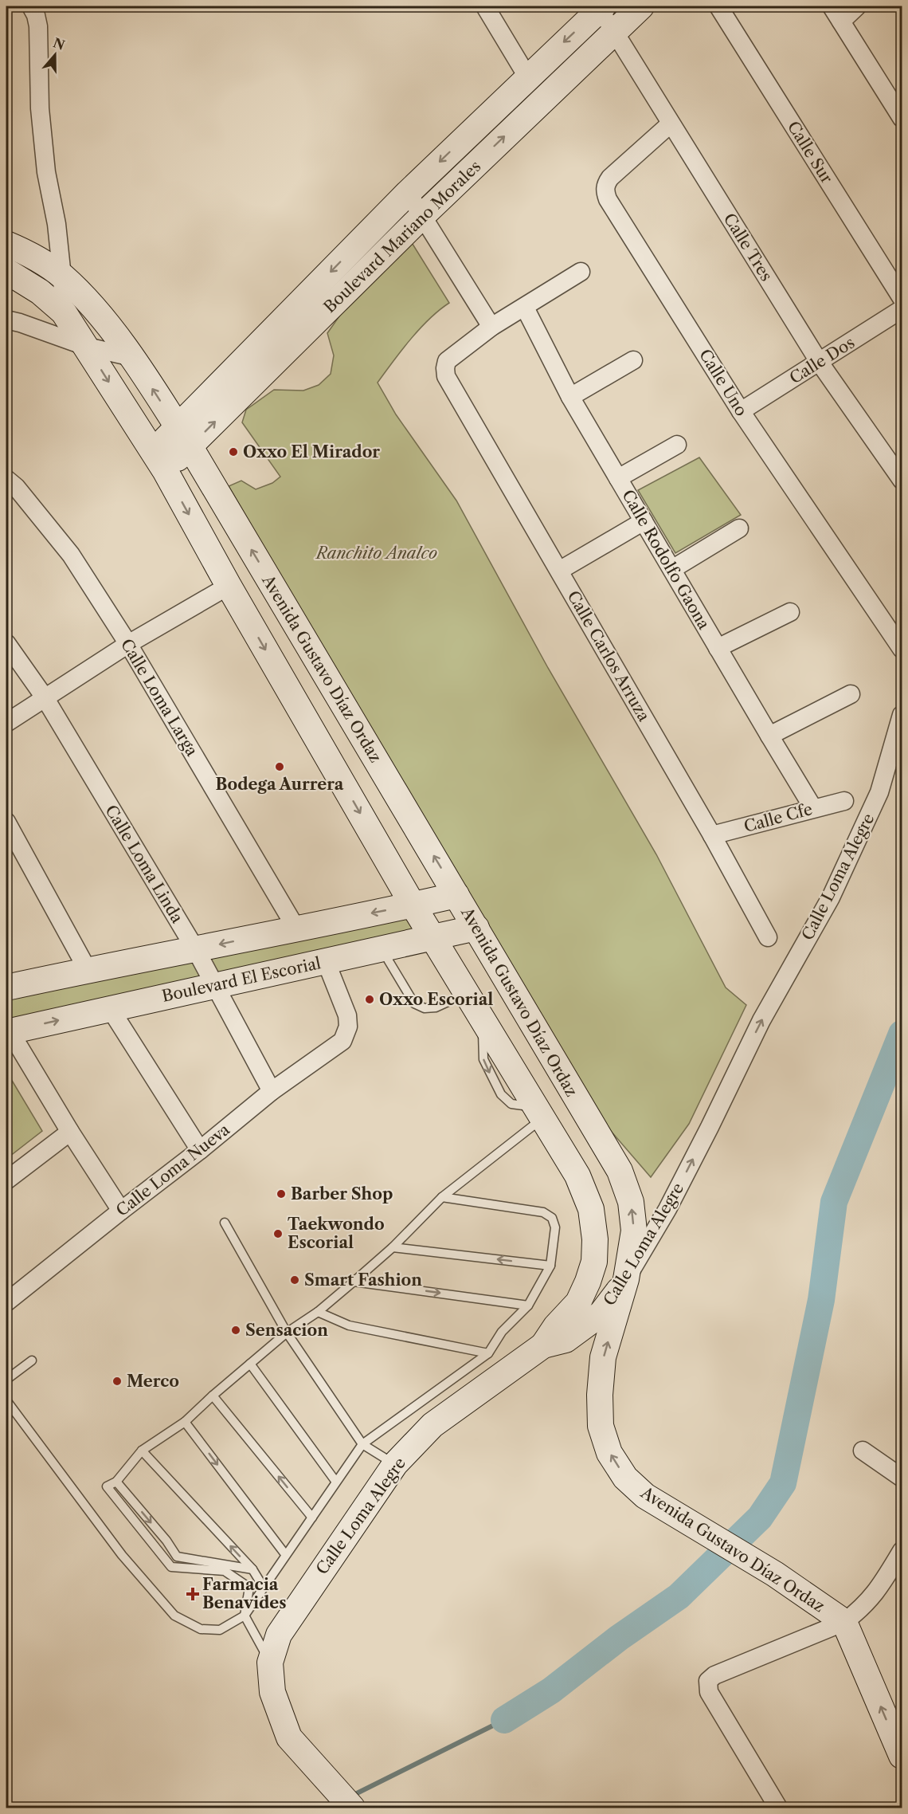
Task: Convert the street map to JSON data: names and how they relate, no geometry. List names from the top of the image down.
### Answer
{
  "streets": {
    "street": [
      "Calle Sur",
      "Boulevard Mariano Morales",
      "Calle Tres",
      "Calle Dos",
      "Calle Uno",
      "Calle Rodolfo Gaona",
      "Calle Carlos Arruza",
      "Avenida Gustavo Díaz Ordaz",
      "Calle Loma Larga",
      "Calle Cfe",
      "Calle Loma Linda",
      "Calle Loma Alegre",
      "Boulevard El Escorial",
      "Calle Loma Nueva"
    ]
  },
  "crossings": [
    ["Boulevard Mariano Morales", "Calle Tres"],
    ["Boulevard Mariano Morales", "Avenida Gustavo Díaz Ordaz"],
    ["Calle Tres", "Calle Dos"],
    ["Calle Tres", "Calle Uno"],
    ["Calle Dos", "Calle Uno"],
    ["Calle Rodolfo Gaona", "Calle Cfe"],
    ["Calle Carlos Arruza", "Calle Cfe"],
    ["Avenida Gustavo Díaz Ordaz", "Calle Loma Alegre"],
    ["Avenida Gustavo Díaz Ordaz", "Boulevard El Escorial"],
    ["Calle Loma Linda", "Boulevard El Escorial"],
    ["Calle Loma Linda", "Calle Loma Nueva"],
    ["Boulevard El Escorial", "Calle Loma Nueva"]
  ],
  "one_way": ["Calle Loma Alegre"],
  "parks": ["Ranchito Analco"],
  "places": {
    "other": [
      "Oxxo El Mirador",
      "Bodega Aurrera",
      "Oxxo Escorial",
      "Barber Shop",
      "Taekwondo Escorial",
      "Smart Fashion",
      "Sensacion",
      "Merco"
    ],
    "health": ["Farmacia Benavides"]
  },
  "north": "top"
}
